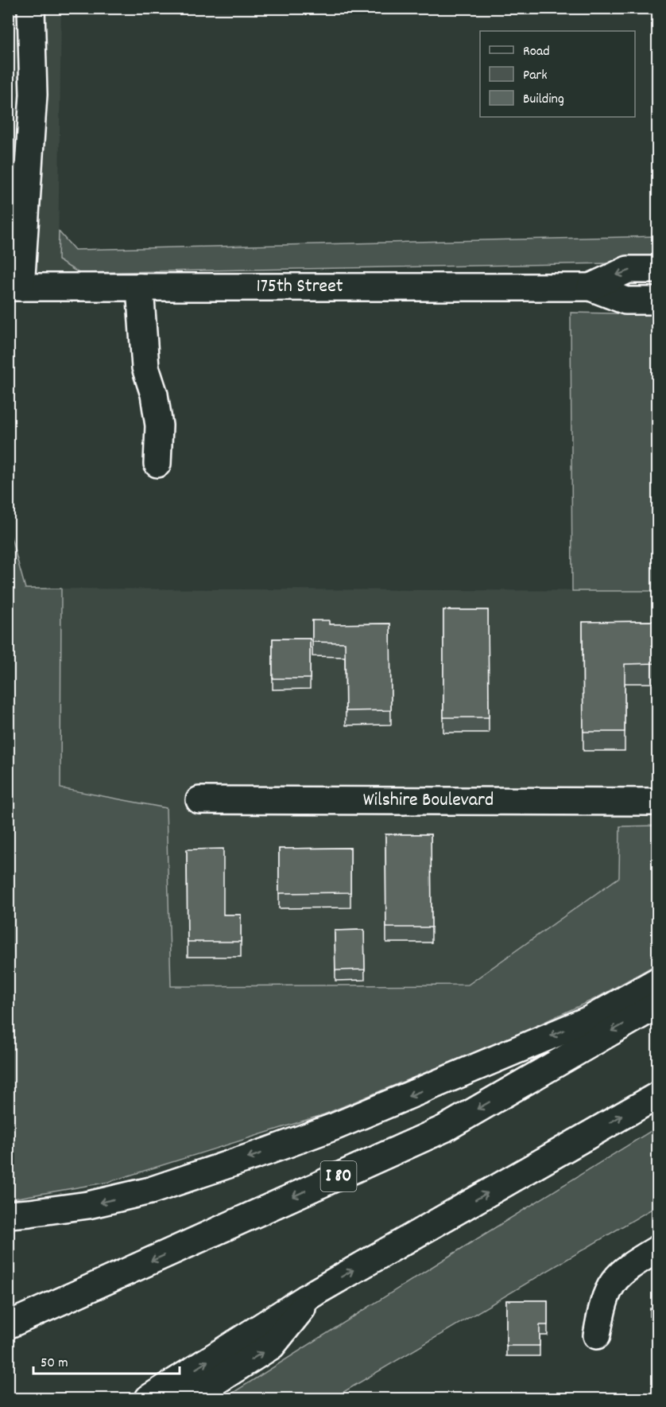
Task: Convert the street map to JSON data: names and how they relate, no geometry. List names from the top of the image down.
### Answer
{
  "streets": {
    "main road": ["175th Street", "Wilshire Boulevard", "I 80"]
  },
  "legend": ["Road", "Park", "Building"],
  "scale_bar": "50 m"
}
